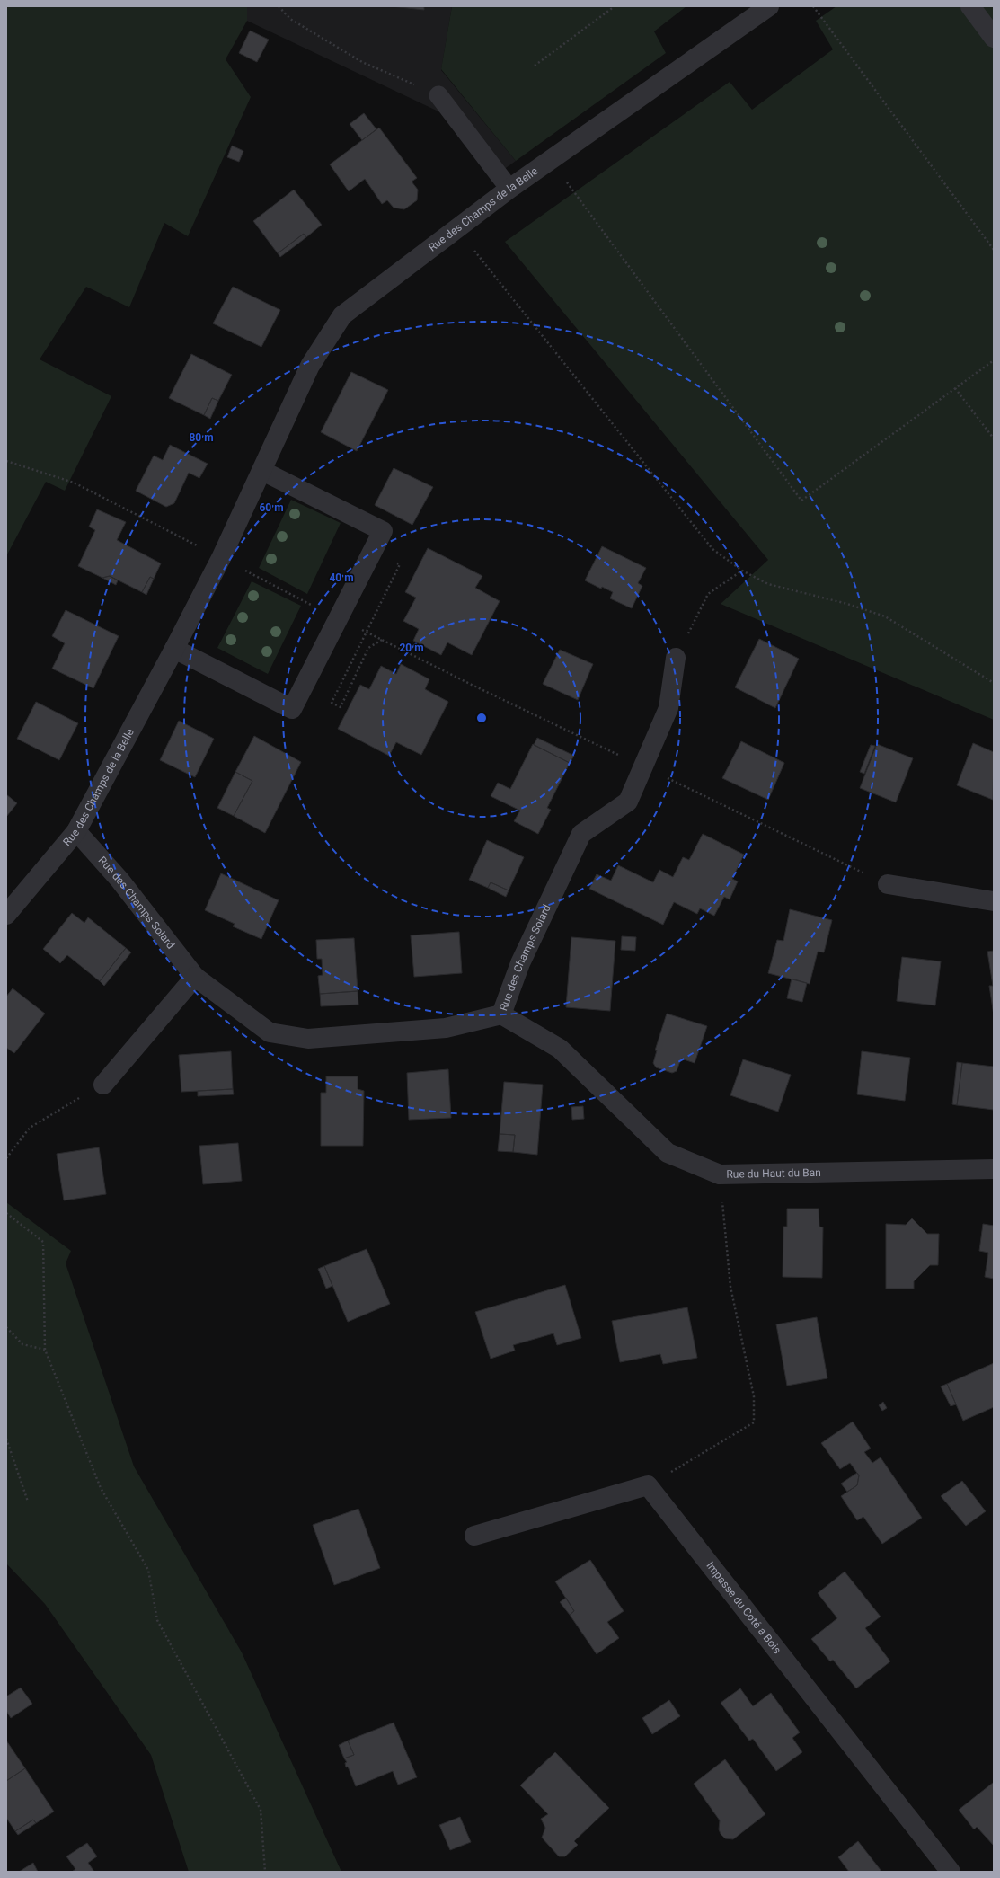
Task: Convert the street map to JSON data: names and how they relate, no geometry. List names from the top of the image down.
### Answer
{
  "streets": {
    "street": [
      "Rue des Champs de la Belle",
      "Rue des Champs Soiard",
      "Rue du Haut du Ban",
      "Impasse du Coté à Bois"
    ]
  },
  "crossings": [
    ["Rue des Champs de la Belle", "Rue des Champs Soiard"],
    ["Rue des Champs Soiard", "Rue du Haut du Ban"]
  ],
  "rings": [
    "80 m",
    "60 m",
    "40 m",
    "20 m"
  ]
}
